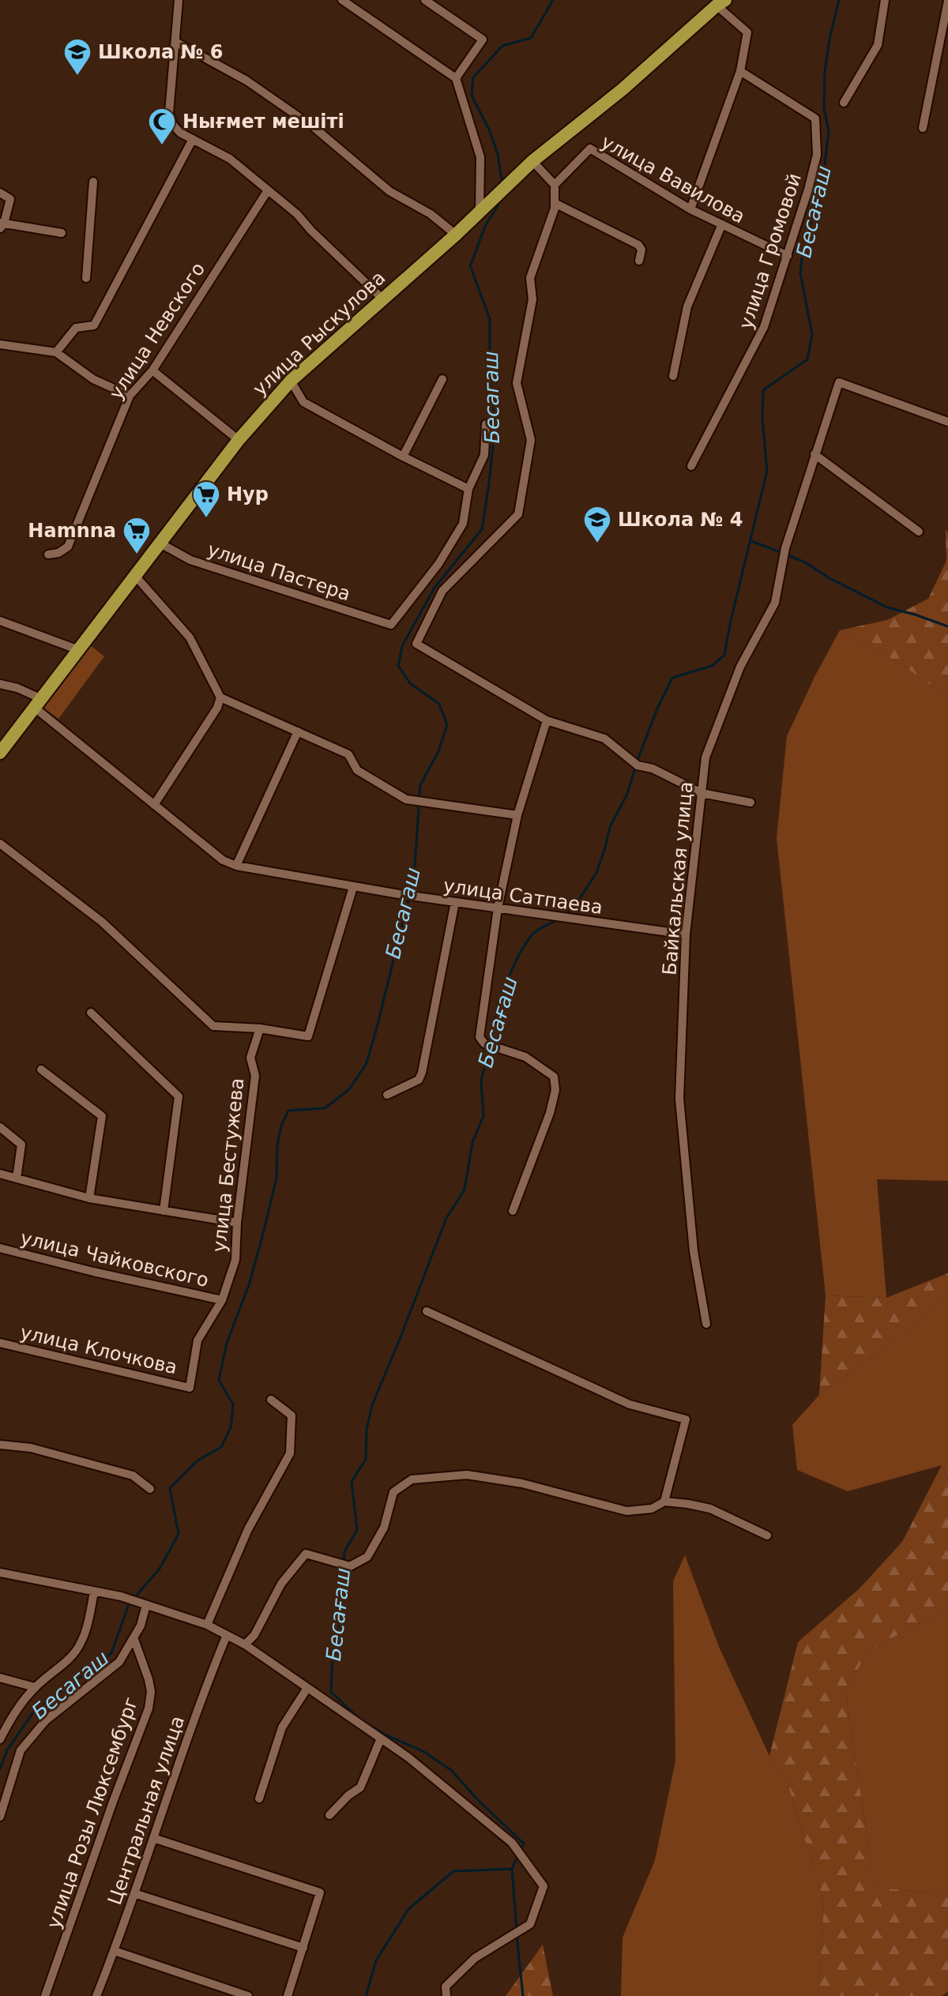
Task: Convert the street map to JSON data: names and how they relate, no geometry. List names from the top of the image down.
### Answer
{
  "streets": {
    "main road": ["улица Рыскулова"],
    "street": [
      "улица Вавилова",
      "улица Громовой",
      "улица Невского",
      "улица Пастера",
      "Байкальская улица",
      "улица Сатпаева",
      "улица Бестужева",
      "улица Чайковского",
      "улица Клочкова",
      "Центральная улица",
      "улица Розы Люксембург"
    ]
  },
  "crossings": [
    ["улица Вавилова", "улица Громовой"],
    ["улица Рыскулова", "улица Пастера"],
    ["улица Рыскулова", "улица Сатпаева"],
    ["Байкальская улица", "улица Сатпаева"],
    ["улица Бестужева", "улица Чайковского"],
    ["улица Бестужева", "улица Клочкова"]
  ],
  "water": ["Бесағаш", "Бесагаш"],
  "places": {
    "school or university": ["Школа № 6", "Школа № 4"],
    "mosque": ["Нығмет мешіті"],
    "supermarket": ["Hyp", "Hamnna"]
  }
}
